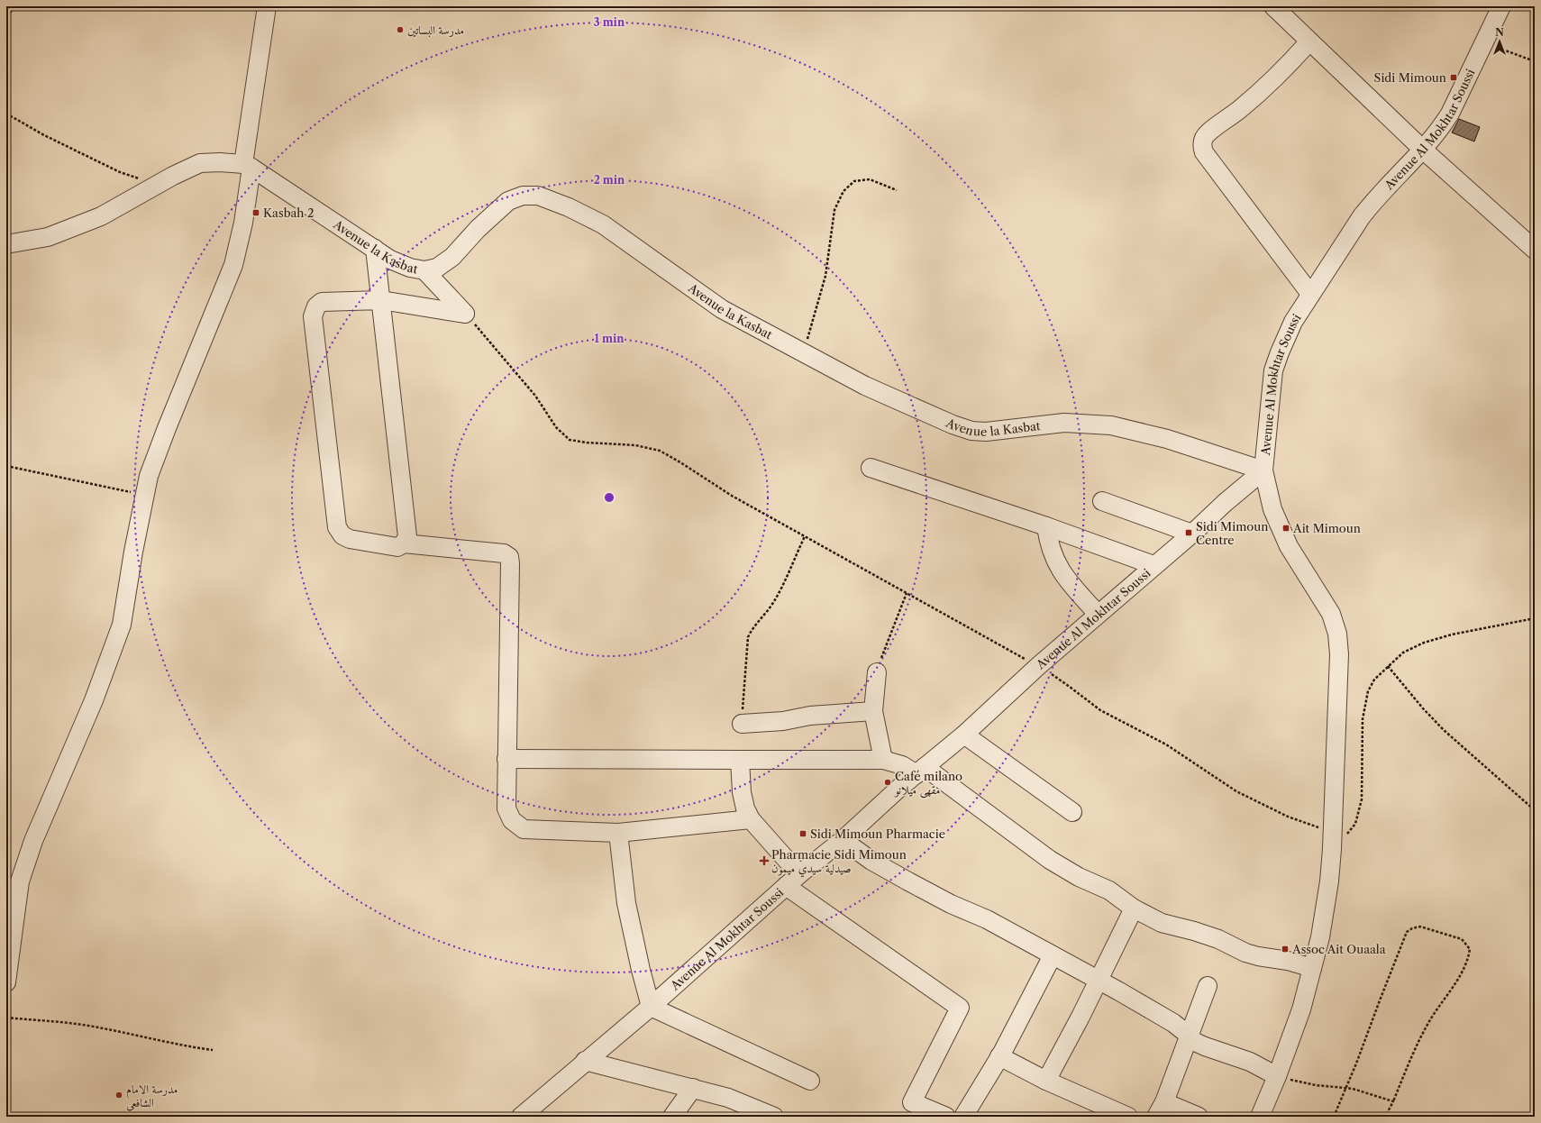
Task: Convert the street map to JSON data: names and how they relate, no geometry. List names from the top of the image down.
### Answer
{
  "streets": {
    "street": ["Avenue Al Mokhtar Soussi", "Avenue la Kasbat"]
  },
  "crossings": [
    ["Avenue Al Mokhtar Soussi", "Avenue la Kasbat"]
  ],
  "places": {
    "other": ["مدرسة البساتين", "Café milano مقهى ميلانو", "مدرسة الامام الشافعي"],
    "transit": [
      "Sidi Mimoun",
      "Kasbah 2",
      "Ait Mimoun",
      "Sidi Mimoun Centre",
      "Sidi Mimoun Pharmacie",
      "Assoc Ait Ouaala"
    ],
    "health": ["Pharmacie Sidi Mimoun صيدلية سيدي ميمون"]
  },
  "north": "top",
  "rings": ["3 min", "2 min", "1 min"]
}
